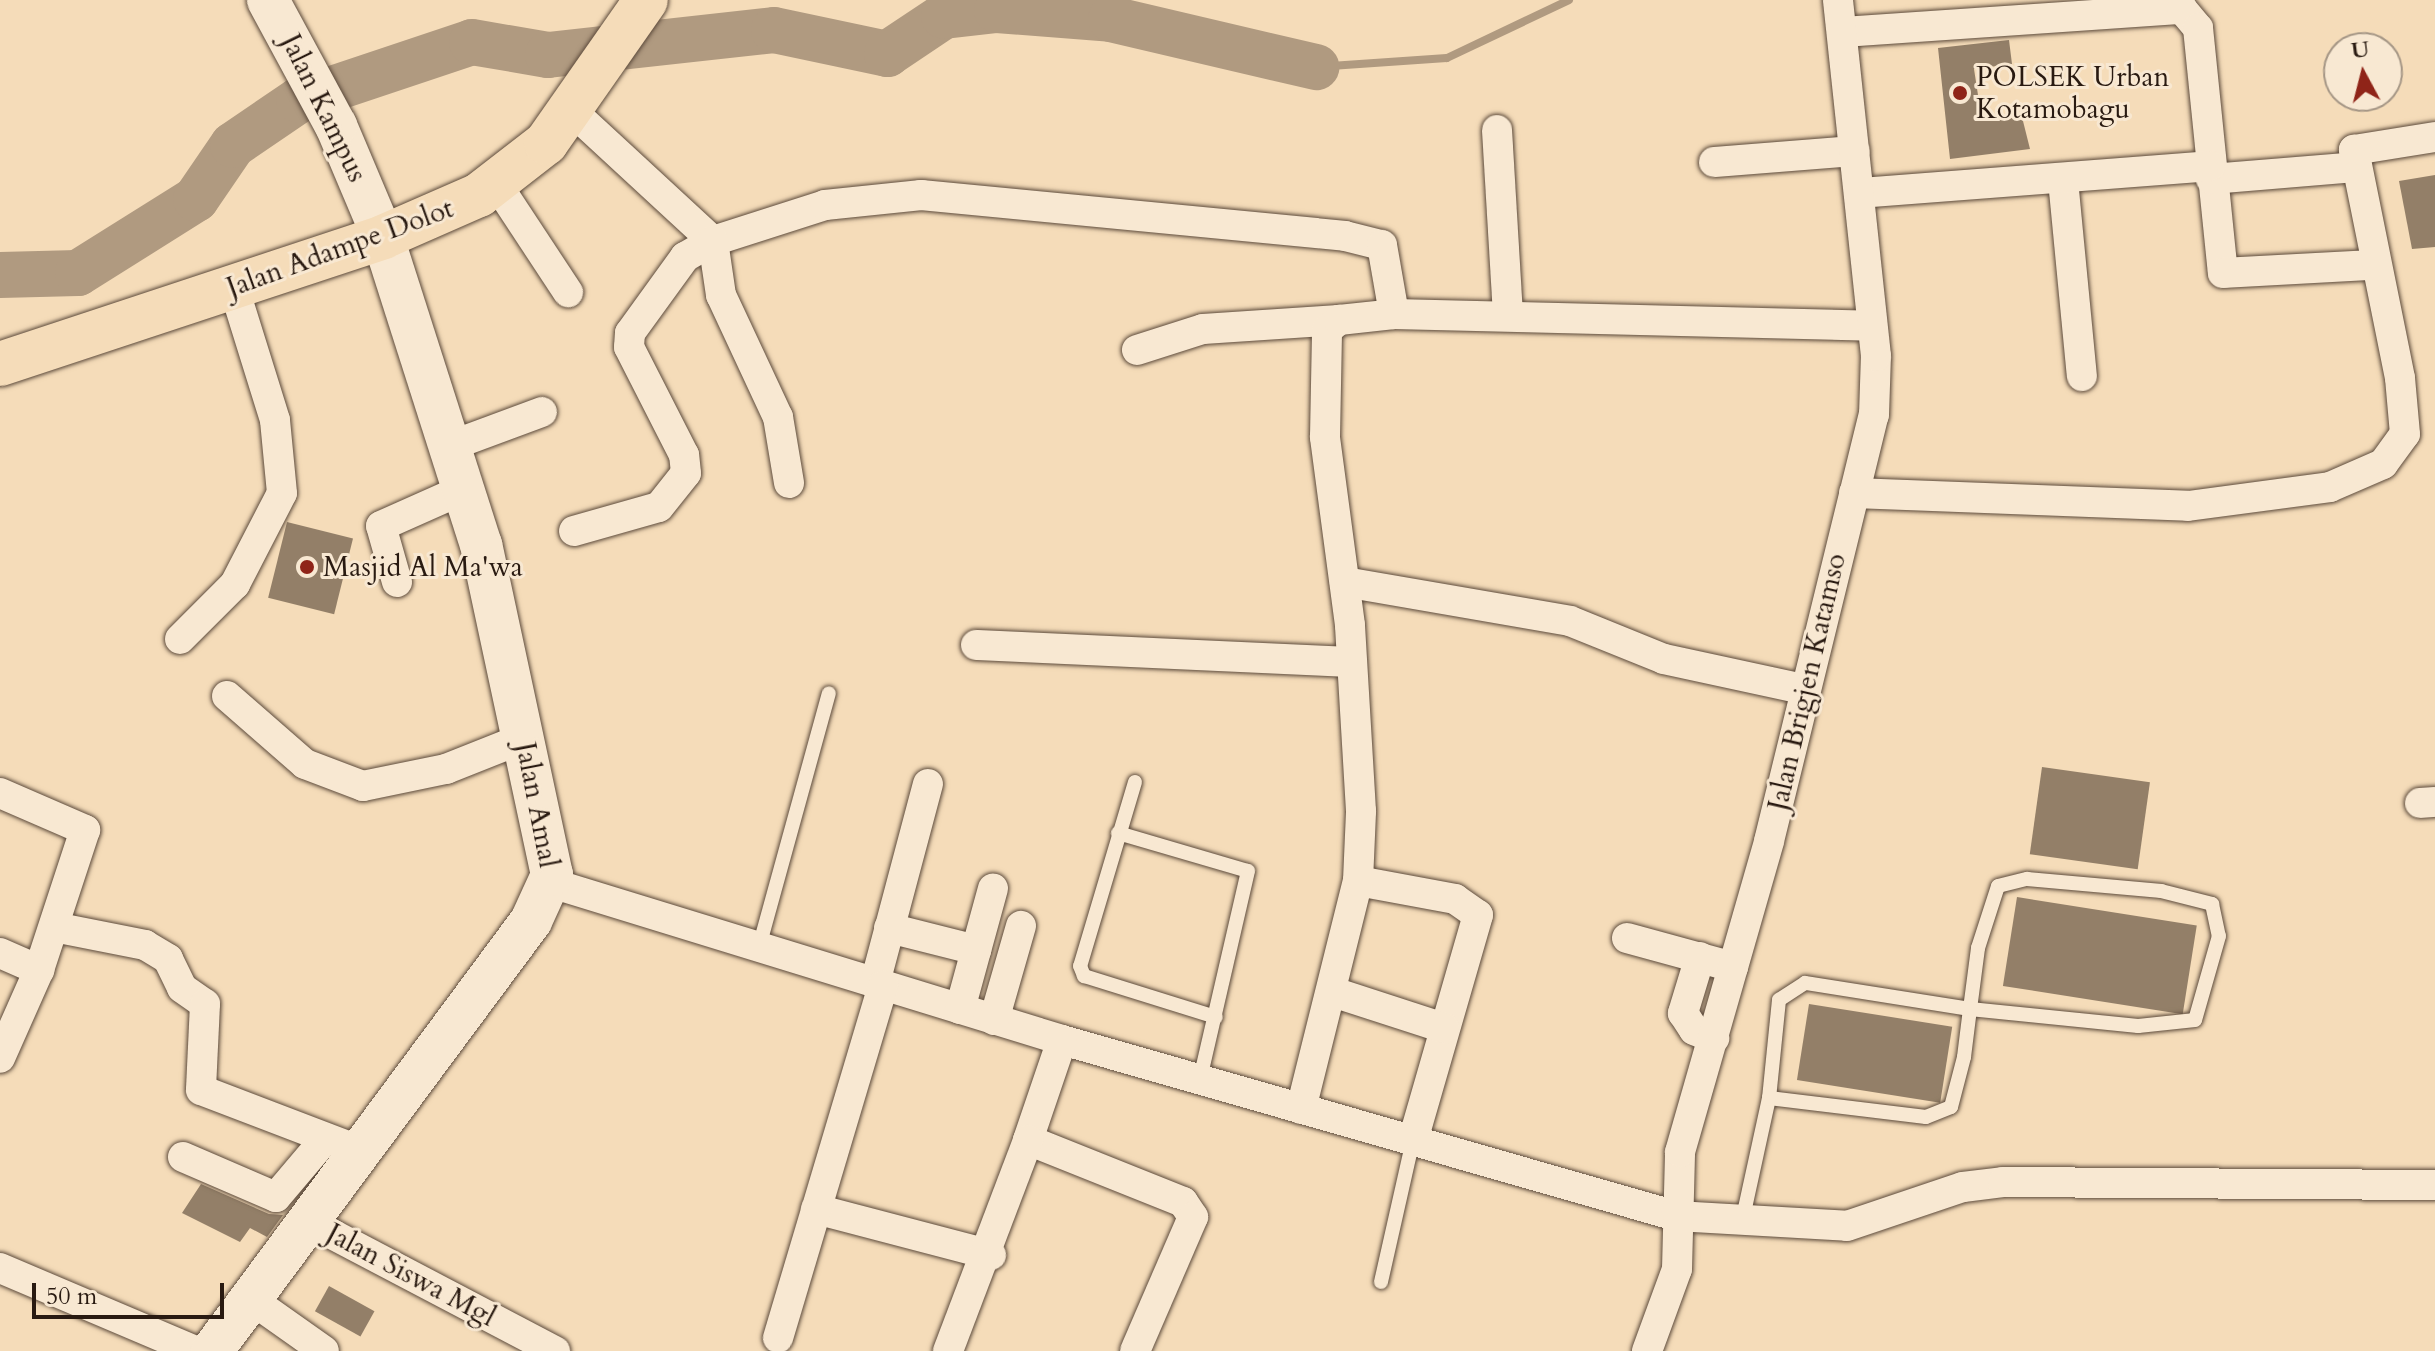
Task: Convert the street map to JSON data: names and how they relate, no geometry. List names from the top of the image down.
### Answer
{
  "streets": {
    "highway": ["Jalan Adampe Dolot"],
    "street": [
      "Jalan Kampus",
      "Jalan Brigjen Katamso",
      "Jalan Amal",
      "Jalan Siswa Mgl"
    ]
  },
  "crossings": [
    ["Jalan Kampus", "Jalan Adampe Dolot"],
    ["Jalan Kampus", "Jalan Amal"],
    ["Jalan Adampe Dolot", "Jalan Amal"],
    ["Jalan Amal", "Jalan Siswa Mgl"]
  ],
  "places": ["POLSEK Urban Kotamobagu", "Masjid Al Ma'wa"],
  "scale_bar": "50 m",
  "north": "top"
}
